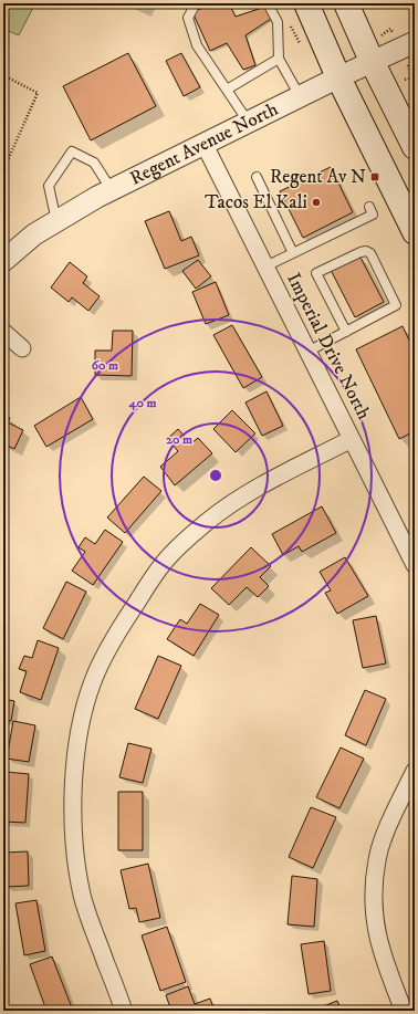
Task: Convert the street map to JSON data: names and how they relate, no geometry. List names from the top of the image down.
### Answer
{
  "streets": {
    "street": ["Regent Avenue North", "Imperial Drive North"]
  },
  "crossings": [
    ["Regent Avenue North", "Imperial Drive North"]
  ],
  "places": {
    "transit": ["Regent Av N"],
    "other": ["Tacos El Kali"]
  },
  "rings": ["60 m", "40 m", "20 m"]
}
